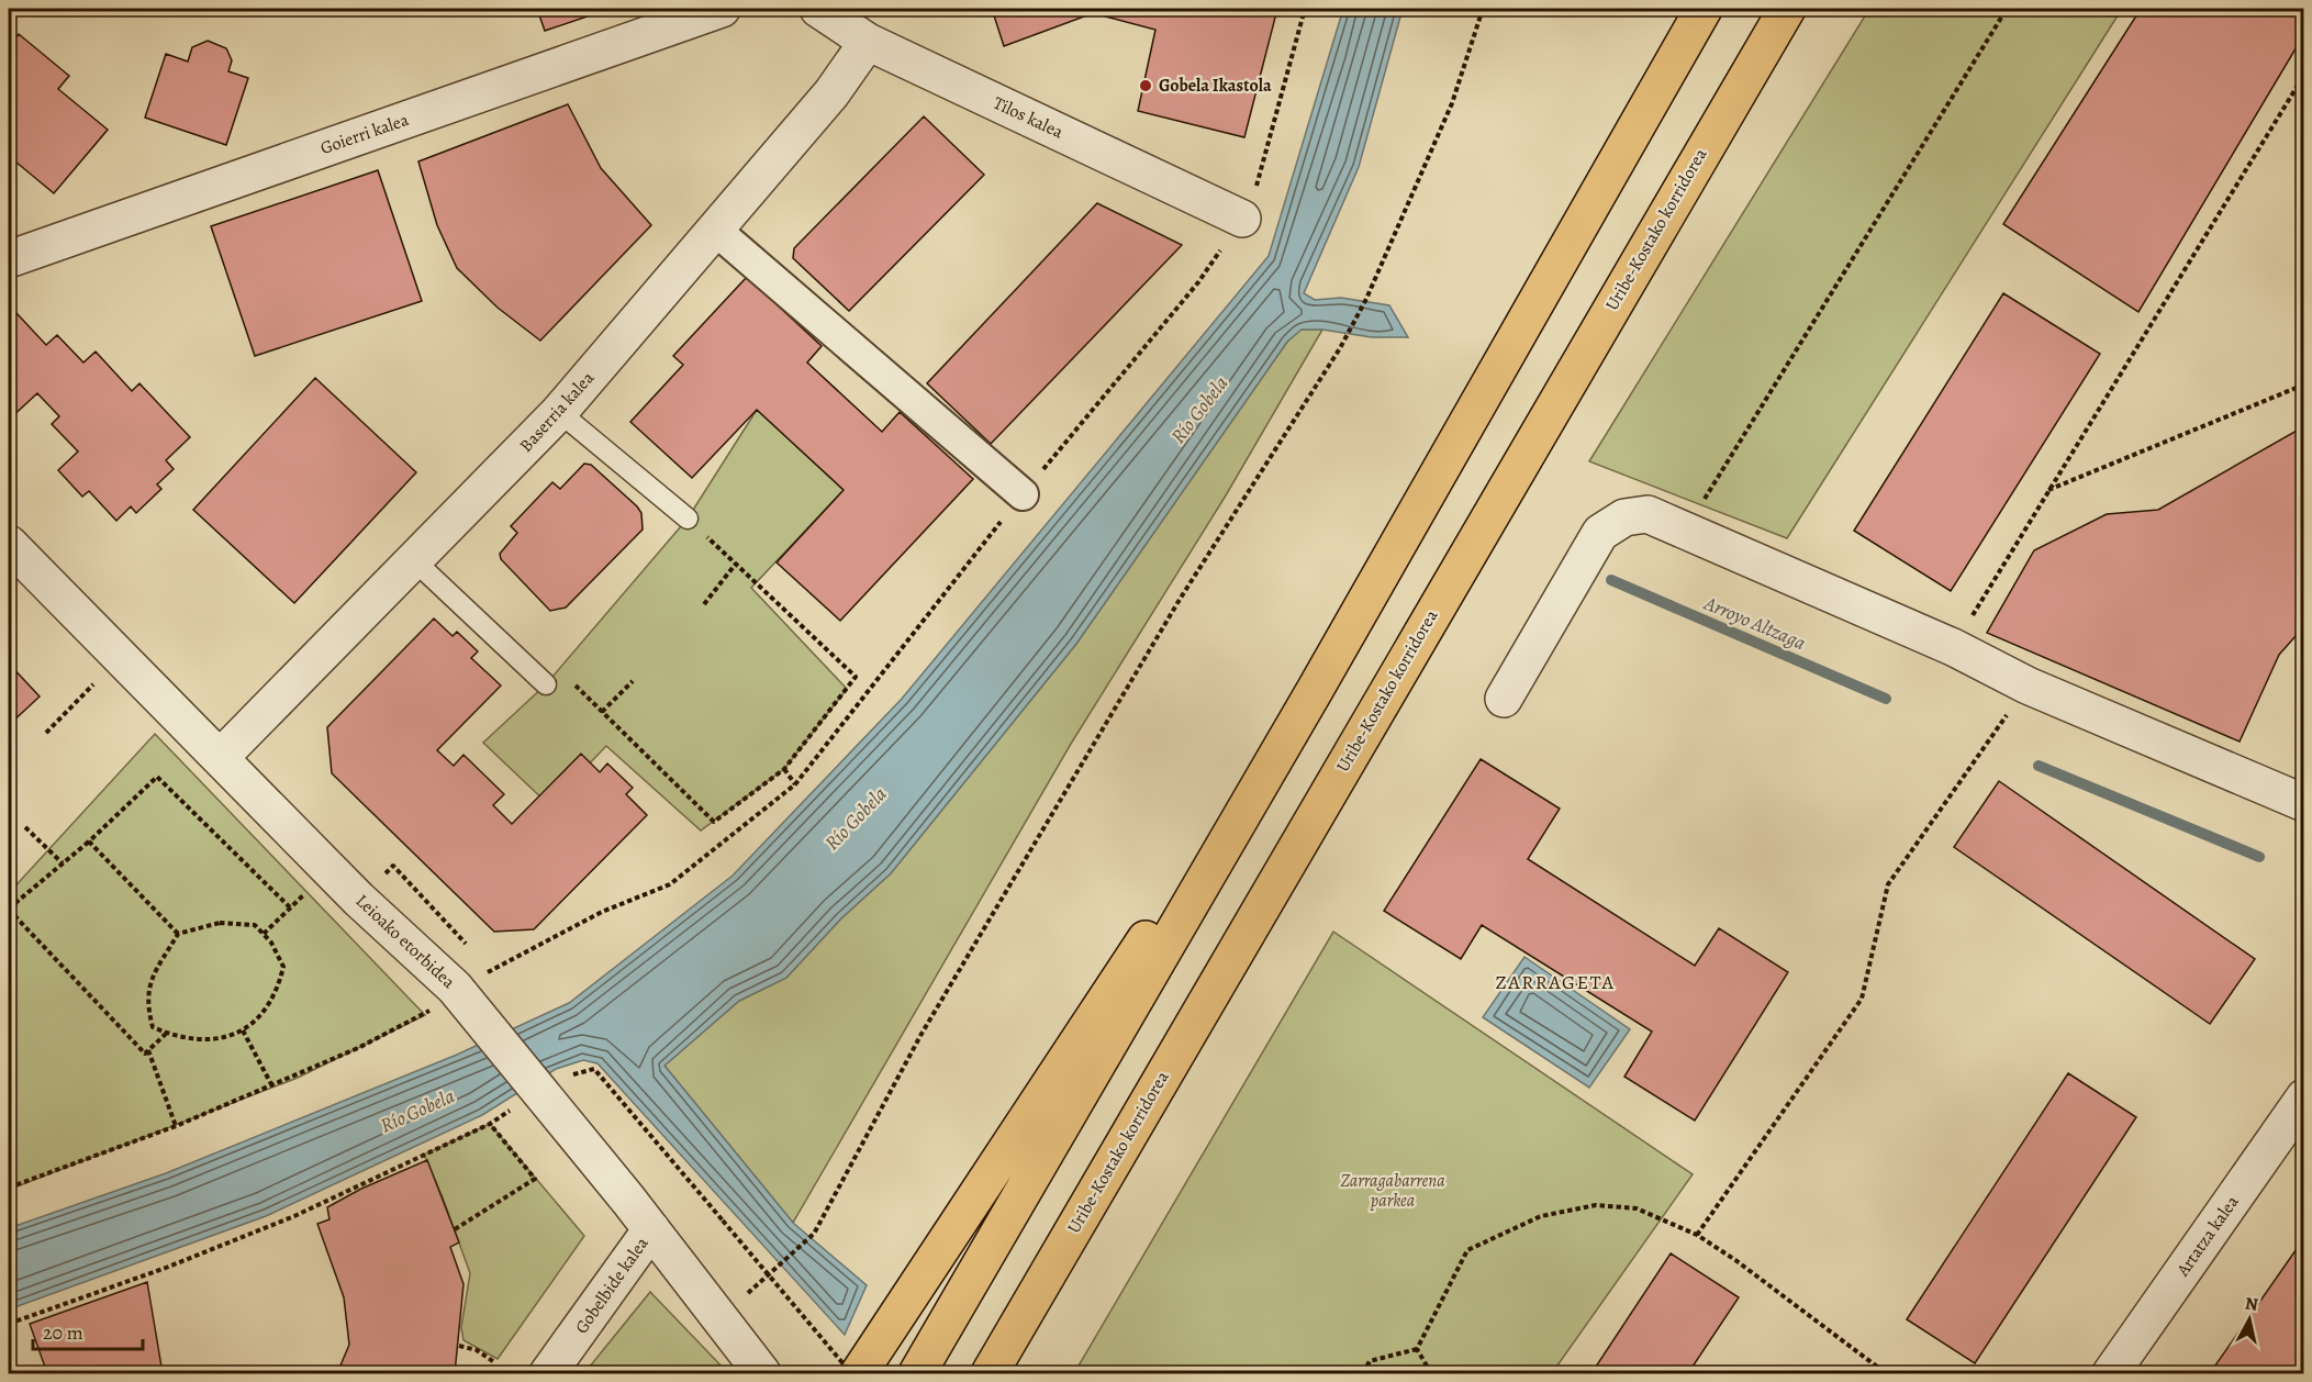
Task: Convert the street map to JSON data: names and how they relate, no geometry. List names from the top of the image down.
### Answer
{
  "streets": {
    "highway": ["Uribe-Kostako korridorea"],
    "street": [
      "Tilos kalea",
      "Goierri kalea",
      "Baserria kalea",
      "Leioako etorbidea",
      "Artatza kalea",
      "Gobelbide kalea"
    ]
  },
  "crossings": [
    ["Tilos kalea", "Baserria kalea"],
    ["Baserria kalea", "Leioako etorbidea"],
    ["Leioako etorbidea", "Gobelbide kalea"]
  ],
  "districts": ["ZARRAGETA"],
  "water": ["Río Gobela", "Arroyo Altzaga"],
  "parks": ["Zarragabarrena parkea"],
  "places": ["Gobela Ikastola"],
  "scale_bar": "20 m",
  "north": "top"
}
